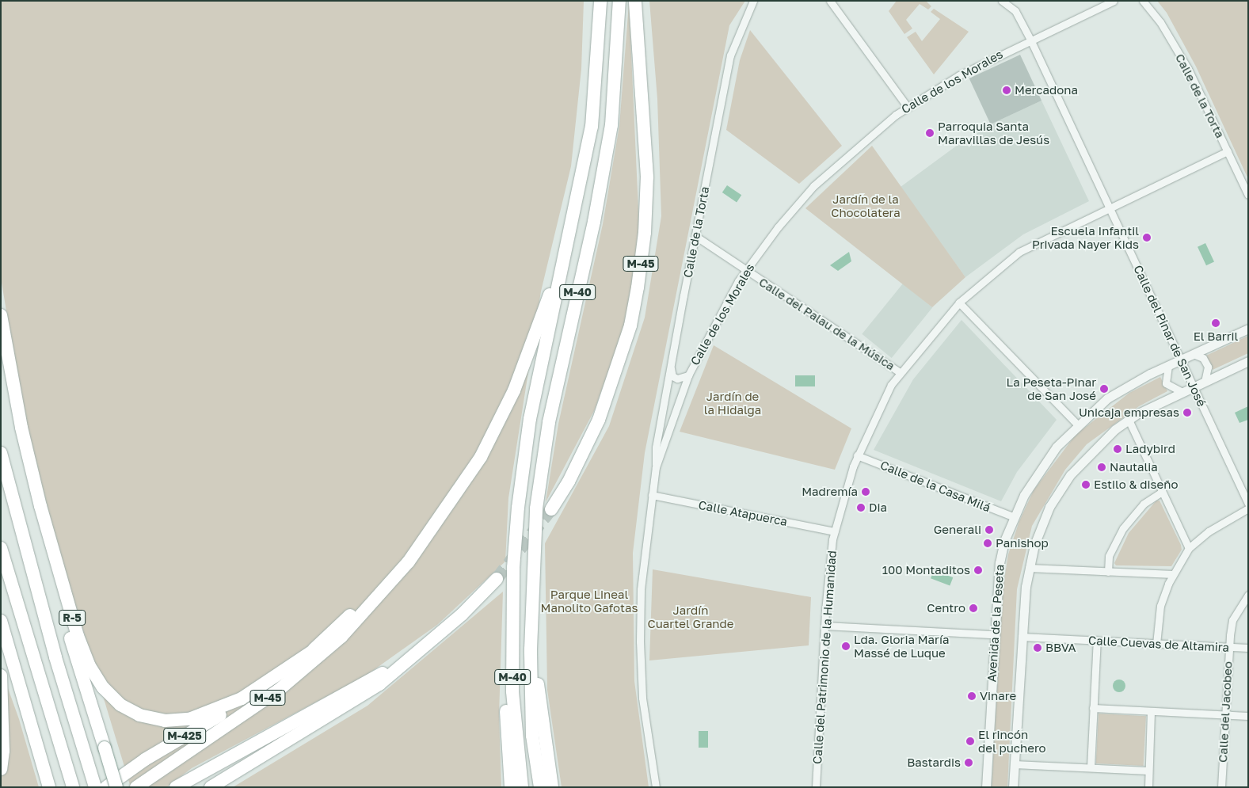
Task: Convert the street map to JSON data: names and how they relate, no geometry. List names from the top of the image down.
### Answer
{
  "streets": {
    "highway": [
      "M-45",
      "M-40",
      "R-5",
      "M-425"
    ],
    "street": [
      "Calle de los Morales",
      "Calle de la Torta",
      "Calle del Palau de la Música",
      "Calle del Pinar de San José",
      "Calle de la Casa Milá",
      "Calle Atapuerca",
      "Avenida de la Peseta",
      "Calle Cuevas de Altamira",
      "Calle del Patrimonio de la Humanidad",
      "Calle del Jacobeo"
    ]
  },
  "crossings": [
    ["Calle de los Morales", "Calle de la Torta"],
    ["Calle de los Morales", "Calle del Palau de la Música"],
    ["Calle de los Morales", "Calle del Pinar de San José"],
    ["Calle de los Morales", "Calle Atapuerca"],
    ["Calle de la Torta", "Calle del Palau de la Música"],
    ["Calle de la Torta", "Calle del Patrimonio de la Humanidad"],
    ["M-45", "M-40"],
    ["Calle del Palau de la Música", "Calle del Patrimonio de la Humanidad"],
    ["Calle del Pinar de San José", "Avenida de la Peseta"],
    ["Calle del Pinar de San José", "Calle del Patrimonio de la Humanidad"],
    ["Calle de la Casa Milá", "Avenida de la Peseta"],
    ["Calle de la Casa Milá", "Calle del Patrimonio de la Humanidad"],
    ["Calle Atapuerca", "Calle del Patrimonio de la Humanidad"],
    ["R-5", "M-425"],
    ["Calle Cuevas de Altamira", "Calle del Jacobeo"]
  ],
  "parks": [
    "Jardín de la Chocolatera",
    "Jardín de la Hidalga",
    "Parque Lineal Manolito Gafotas",
    "Jardín Cuartel Grande"
  ],
  "places": [
    "Mercadona",
    "Parroquia Santa Maravillas de Jesús",
    "Escuela Infantil Privada Nayer Kids",
    "El Barril",
    "La Peseta-Pinar de San José",
    "Unicaja empresas",
    "Ladybird",
    "Nautalia",
    "Estilo & diseño",
    "Madremía",
    "Dia",
    "Generali",
    "Panishop",
    "100 Montaditos",
    "Centro",
    "Lda. Gloria María Massé de Luque",
    "BBVA",
    "Vinare",
    "El rincón del puchero",
    "Bastardis"
  ]
}
